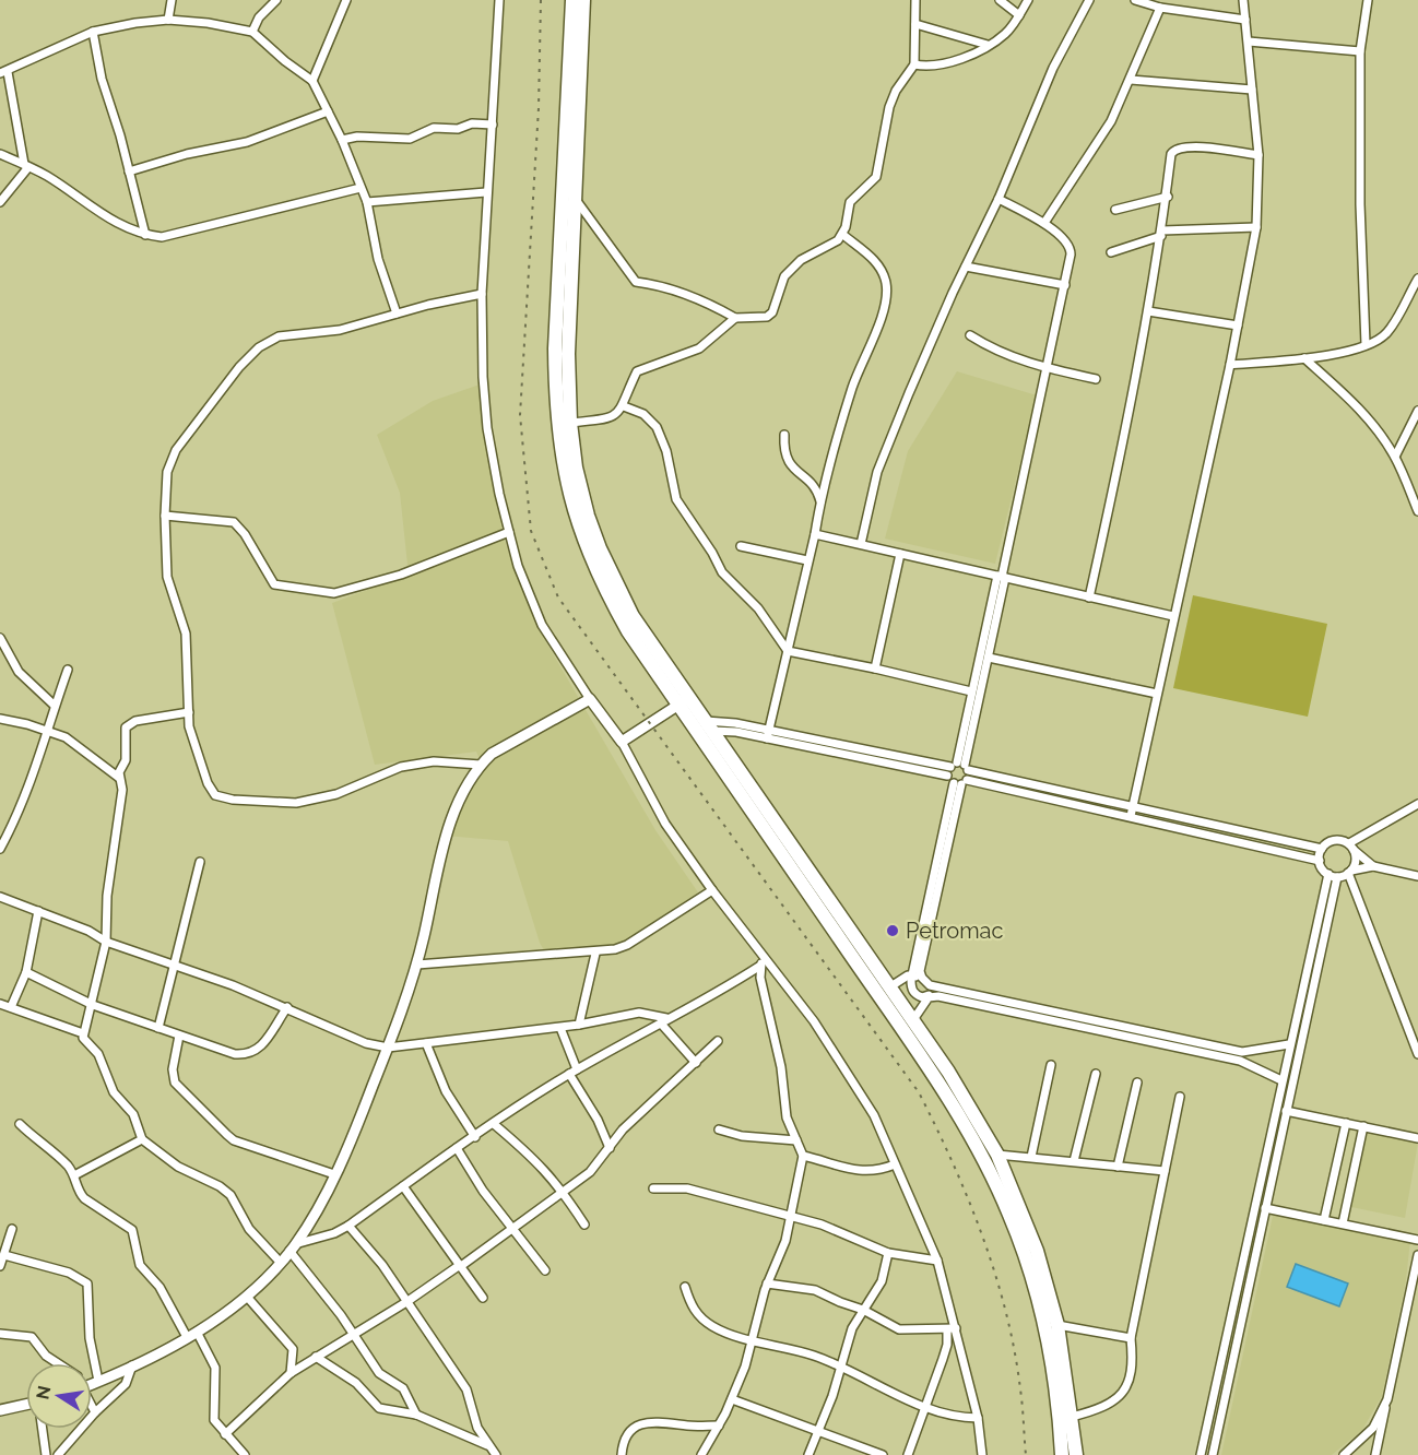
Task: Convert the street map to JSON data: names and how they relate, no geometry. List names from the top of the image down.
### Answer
{
  "places": ["Petromac"],
  "north": "left"
}
